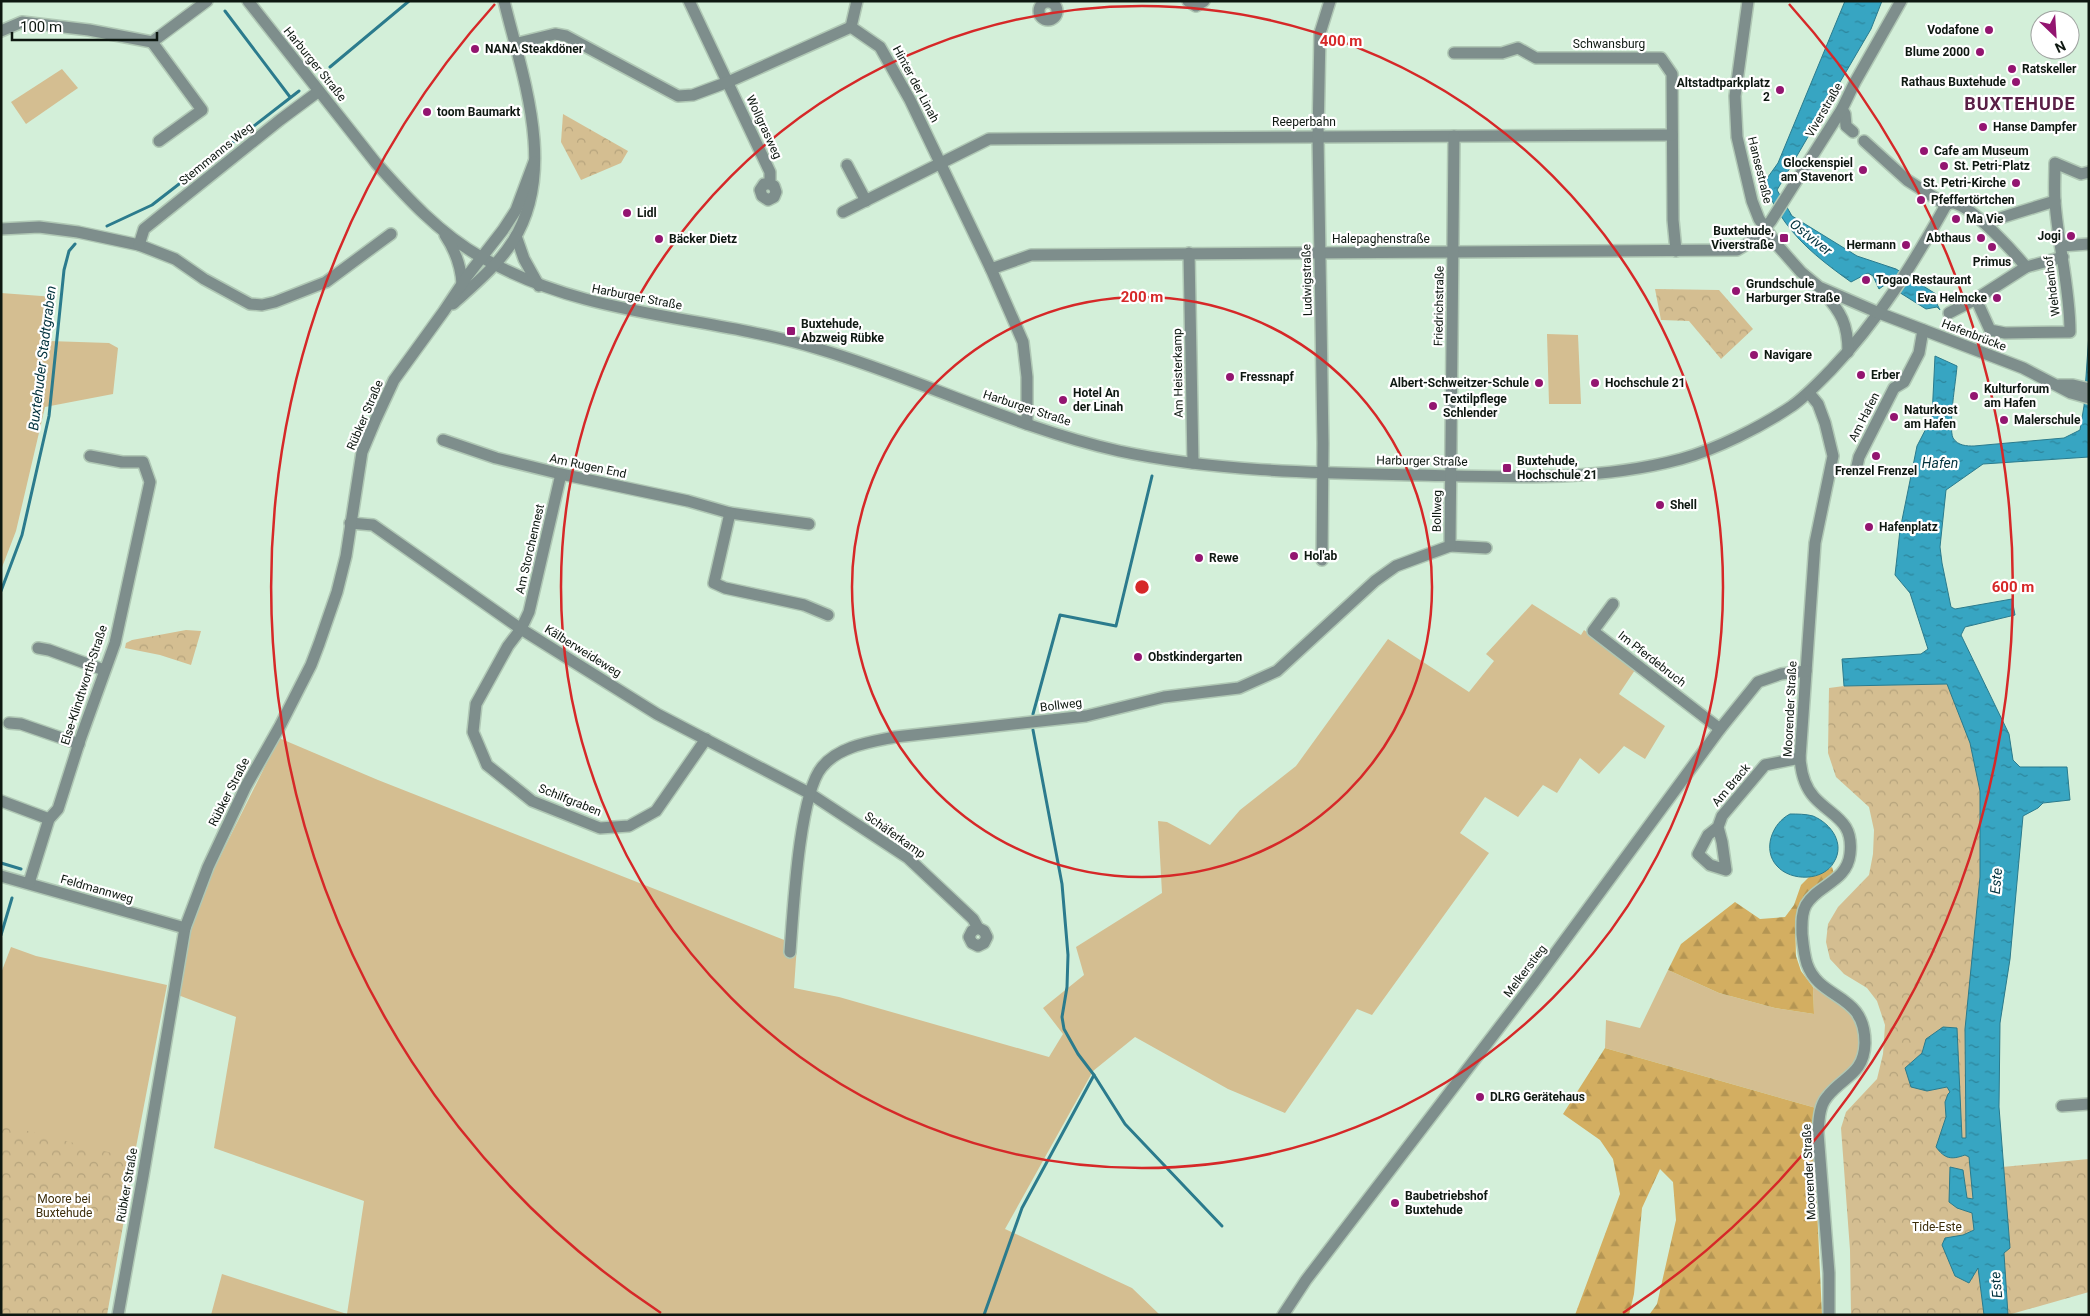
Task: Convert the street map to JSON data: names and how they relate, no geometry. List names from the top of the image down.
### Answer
{
  "streets": {
    "street": [
      "Schwansburg",
      "Harburger Straße",
      "Hinter der Linah",
      "Viverstraße",
      "Reeperbahn",
      "Wollgrasweg",
      "Stemmanns Weg",
      "Hansestraße",
      "Halepaghenstraße",
      "Ludwigstraße",
      "Wehdenhof",
      "Friedrichstraße",
      "Hafenbrücke",
      "Am Heisterkamp",
      "Rübker Straße",
      "Am Hafen",
      "Am Rugen End",
      "Bollweg",
      "Am Storchennest",
      "Kälberweideweg",
      "Im Pferdebruch",
      "Else-Klindtworth-Straße",
      "Moorender Straße",
      "Am Brack",
      "Schilfgraben",
      "Schäferkamp",
      "Feldmannweg",
      "Melkerstieg"
    ]
  },
  "crossings": [
    ["Schwansburg", "Reeperbahn"],
    ["Schwansburg", "Halepaghenstraße"],
    ["Harburger Straße", "Hinter der Linah"],
    ["Harburger Straße", "Stemmanns Weg"],
    ["Harburger Straße", "Hansestraße"],
    ["Harburger Straße", "Ludwigstraße"],
    ["Harburger Straße", "Friedrichstraße"],
    ["Harburger Straße", "Hafenbrücke"],
    ["Harburger Straße", "Am Heisterkamp"],
    ["Harburger Straße", "Rübker Straße"],
    ["Harburger Straße", "Bollweg"],
    ["Harburger Straße", "Moorender Straße"],
    ["Hinter der Linah", "Reeperbahn"],
    ["Hinter der Linah", "Halepaghenstraße"],
    ["Viverstraße", "Hansestraße"],
    ["Viverstraße", "Halepaghenstraße"],
    ["Reeperbahn", "Ludwigstraße"],
    ["Reeperbahn", "Friedrichstraße"],
    ["Hansestraße", "Halepaghenstraße"],
    ["Hansestraße", "Hafenbrücke"],
    ["Halepaghenstraße", "Ludwigstraße"],
    ["Halepaghenstraße", "Friedrichstraße"],
    ["Halepaghenstraße", "Am Heisterkamp"],
    ["Friedrichstraße", "Bollweg"],
    ["Hafenbrücke", "Am Hafen"],
    ["Rübker Straße", "Kälberweideweg"],
    ["Rübker Straße", "Feldmannweg"],
    ["Am Rugen End", "Am Storchennest"],
    ["Bollweg", "Kälberweideweg"],
    ["Bollweg", "Schäferkamp"],
    ["Am Storchennest", "Kälberweideweg"],
    ["Am Storchennest", "Schilfgraben"],
    ["Kälberweideweg", "Schilfgraben"],
    ["Kälberweideweg", "Schäferkamp"],
    ["Im Pferdebruch", "Melkerstieg"],
    ["Else-Klindtworth-Straße", "Feldmannweg"],
    ["Moorender Straße", "Am Brack"],
    ["Moorender Straße", "Melkerstieg"]
  ],
  "districts": ["BUXTEHUDE"],
  "water": [
    "Ostviver",
    "Buxtehuder Stadtgraben",
    "Hafen",
    "Este"
  ],
  "parks": ["Moore bei Buxtehude", "Tide-Este"],
  "places": {
    "other": [
      "Vodafone",
      "NANA Steakdöner",
      "Blume 2000",
      "Ratskeller",
      "Rathaus Buxtehude",
      "Altstadtparkplatz 2",
      "toom Baumarkt",
      "Hanse Dampfer",
      "Cafe am Museum",
      "St. Petri-Platz",
      "Glockenspiel am Stavenort",
      "St. Petri-Kirche",
      "Pfeffertörtchen",
      "Lidl",
      "Ma Vie",
      "Jogi",
      "Abthaus",
      "Bäcker Dietz",
      "Hermann",
      "Primus",
      "Togao Restaurant",
      "Grundschule Harburger Straße",
      "Eva Helmcke",
      "Navigare",
      "Erber",
      "Fressnapf",
      "Albert-Schweitzer-Schule",
      "Hochschule 21",
      "Kulturforum am Hafen",
      "Hotel An der Linah",
      "Textilpflege Schlender",
      "Naturkost am Hafen",
      "Malerschule",
      "Frenzel Frenzel",
      "Shell",
      "Hafenplatz",
      "Hol'ab",
      "Rewe",
      "Obstkindergarten",
      "DLRG Gerätehaus",
      "Baubetriebshof Buxtehude"
    ],
    "transit": ["Buxtehude, Viverstraße", "Buxtehude, Abzweig Rübke", "Buxtehude, Hochschule 21"]
  },
  "scale_bar": "100 m",
  "north": "bottom right",
  "rings": ["400 m", "200 m", "600 m"]
}
